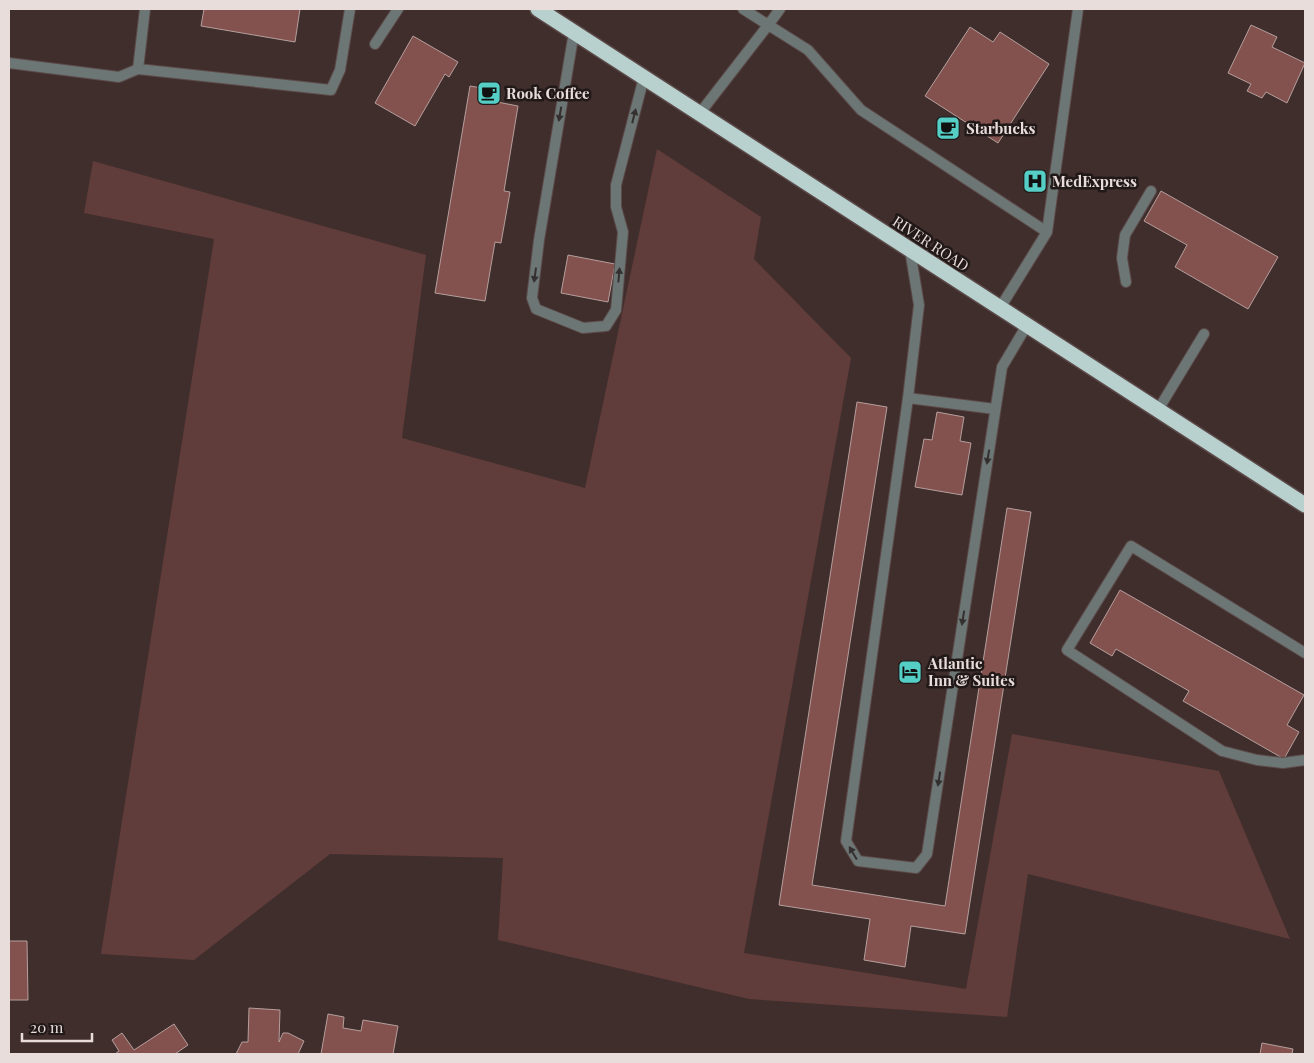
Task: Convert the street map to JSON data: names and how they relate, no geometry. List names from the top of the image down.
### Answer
{
  "streets": {
    "highway": ["RIVER ROAD"]
  },
  "places": {
    "cafe": ["Rook Coffee", "Starbucks"],
    "hospital": ["MedExpress"],
    "hotel": ["Atlantic Inn & Suites"]
  },
  "scale_bar": "20 m"
}
